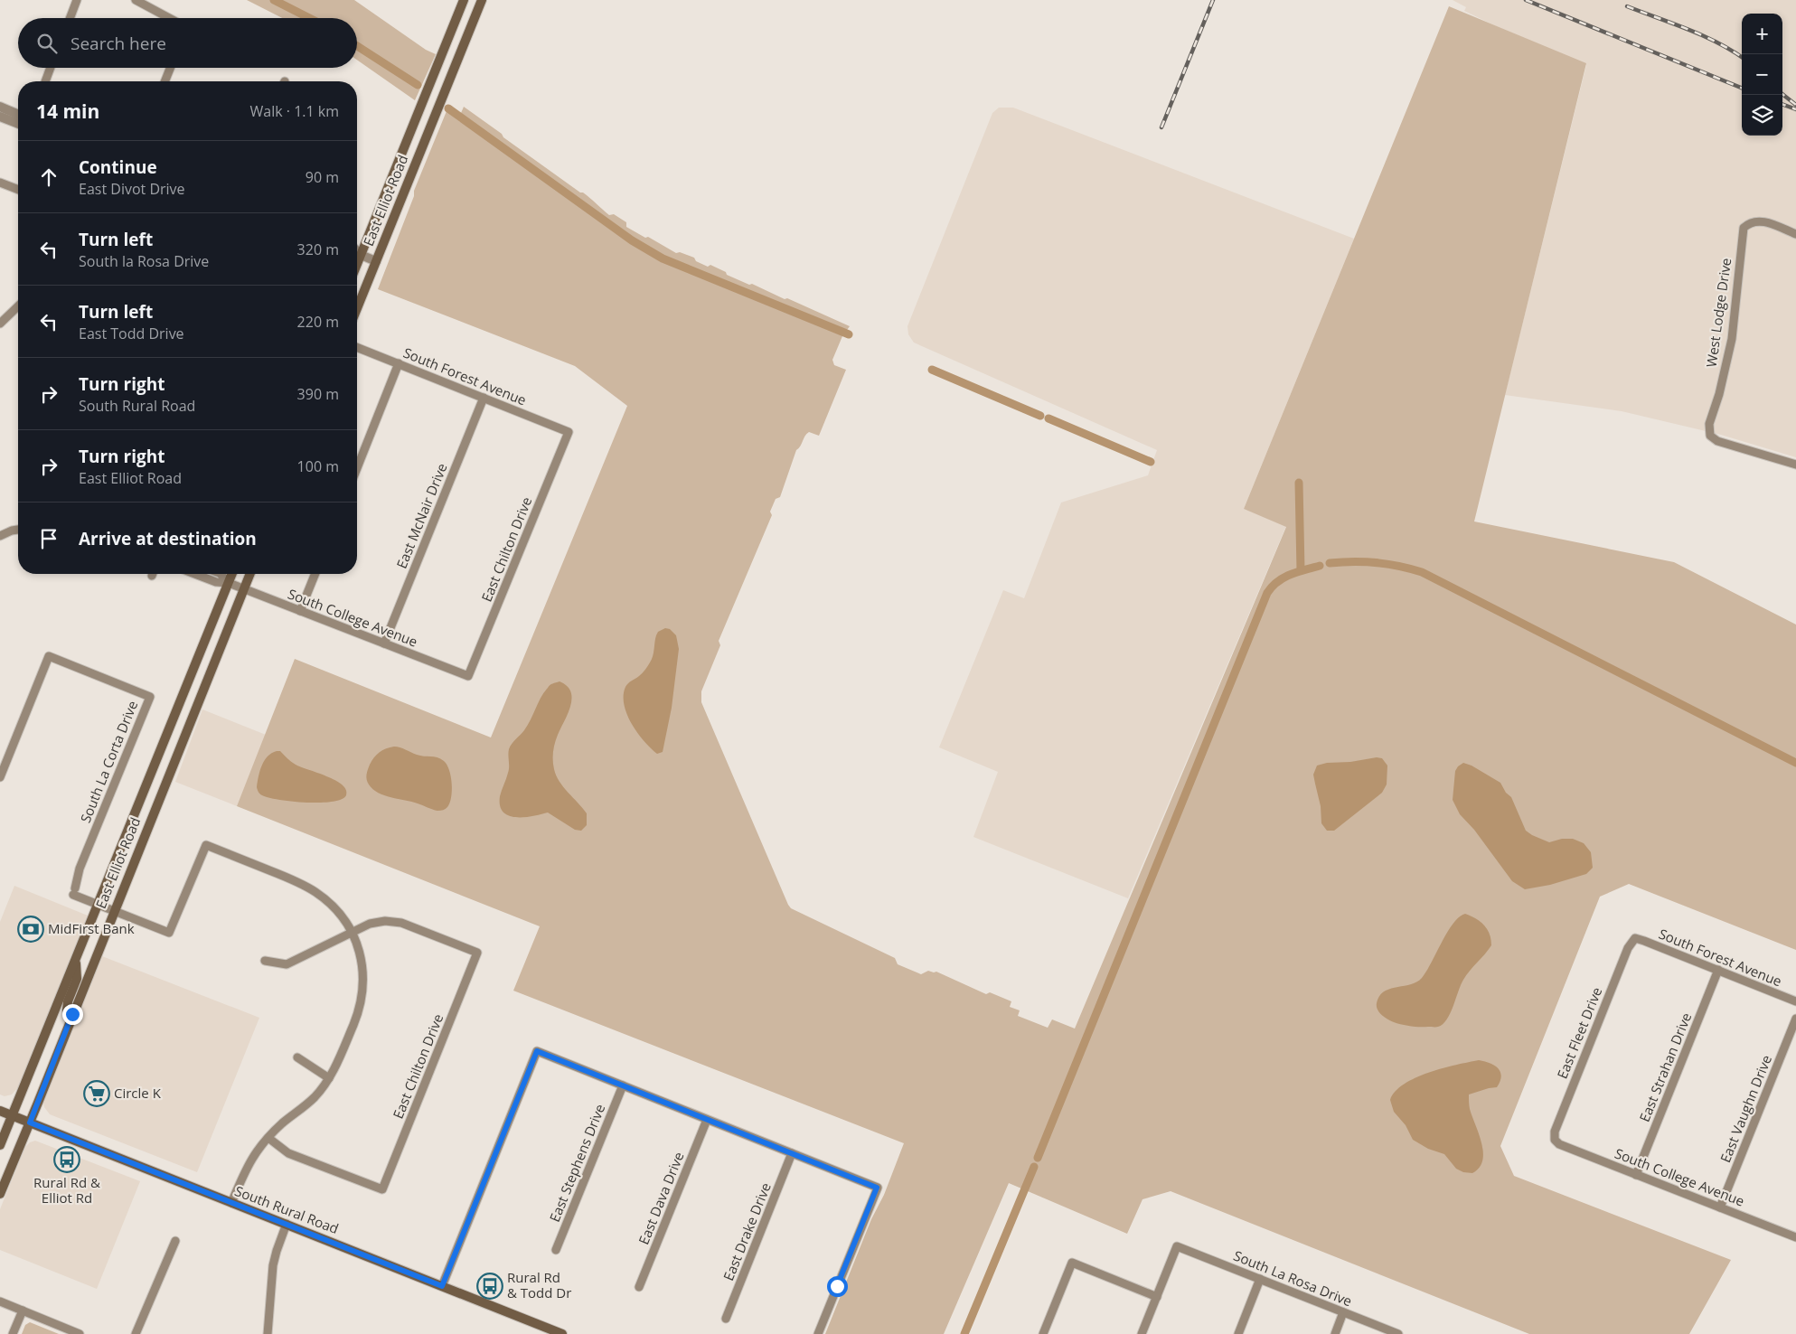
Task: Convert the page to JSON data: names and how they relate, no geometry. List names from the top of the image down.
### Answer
{
  "streets": {
    "main road": ["East Elliot Road", "South Rural Road"],
    "street": [
      "West Lodge Drive",
      "South Forest Avenue",
      "East McNair Drive",
      "East Chilton Drive",
      "South College Avenue",
      "South La Corta Drive",
      "East Fleet Drive",
      "East Strahan Drive",
      "East Vaughn Drive",
      "East Stephens Drive",
      "East Dava Drive",
      "East Drake Drive",
      "South La Rosa Drive"
    ]
  },
  "crossings": [
    ["East Elliot Road", "South College Avenue"],
    ["East Elliot Road", "South La Corta Drive"],
    ["East Elliot Road", "South Rural Road"],
    ["South Forest Avenue", "East McNair Drive"],
    ["South Forest Avenue", "East Chilton Drive"],
    ["South Forest Avenue", "East Fleet Drive"],
    ["South Forest Avenue", "East Strahan Drive"],
    ["East McNair Drive", "South College Avenue"],
    ["East Chilton Drive", "South College Avenue"],
    ["South College Avenue", "East Fleet Drive"],
    ["South College Avenue", "East Strahan Drive"],
    ["South College Avenue", "East Vaughn Drive"]
  ],
  "places": {
    "bank": ["MidFirst Bank"],
    "supermarket": ["Circle K"],
    "bus stop": ["Rural Rd & Elliot Rd", "Rural Rd & Todd Dr"]
  },
  "page": {
    "map_buttons": ["+", "−"],
    "search": "Search here",
    "heading": ["14 min", "Walk · 1.1 km"],
    "list": [
      ["Continue", "East Divot Drive", "90 m"],
      ["Turn left", "South la Rosa Drive", "320 m"],
      ["Turn left", "East Todd Drive", "220 m"],
      ["Turn right", "South Rural Road", "390 m"],
      ["Turn right", "East Elliot Road", "100 m"],
      "Arrive at destination"
    ]
  }
}
